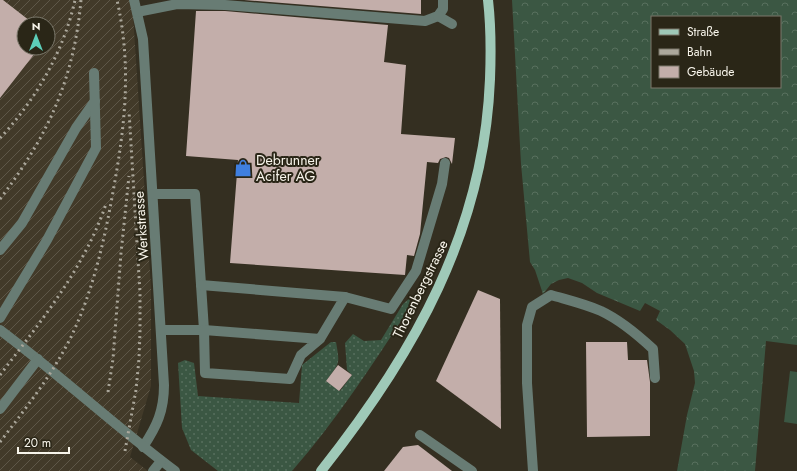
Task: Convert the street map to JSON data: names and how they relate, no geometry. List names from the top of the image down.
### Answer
{
  "streets": {
    "main road": ["Thorenbergstrasse"],
    "street": ["Werkstrasse"]
  },
  "places": {
    "shop": ["Debrunner Acifer AG"]
  },
  "legend": ["Straße", "Bahn", "Gebäude"],
  "scale_bar": "20 m",
  "north": "top"
}
